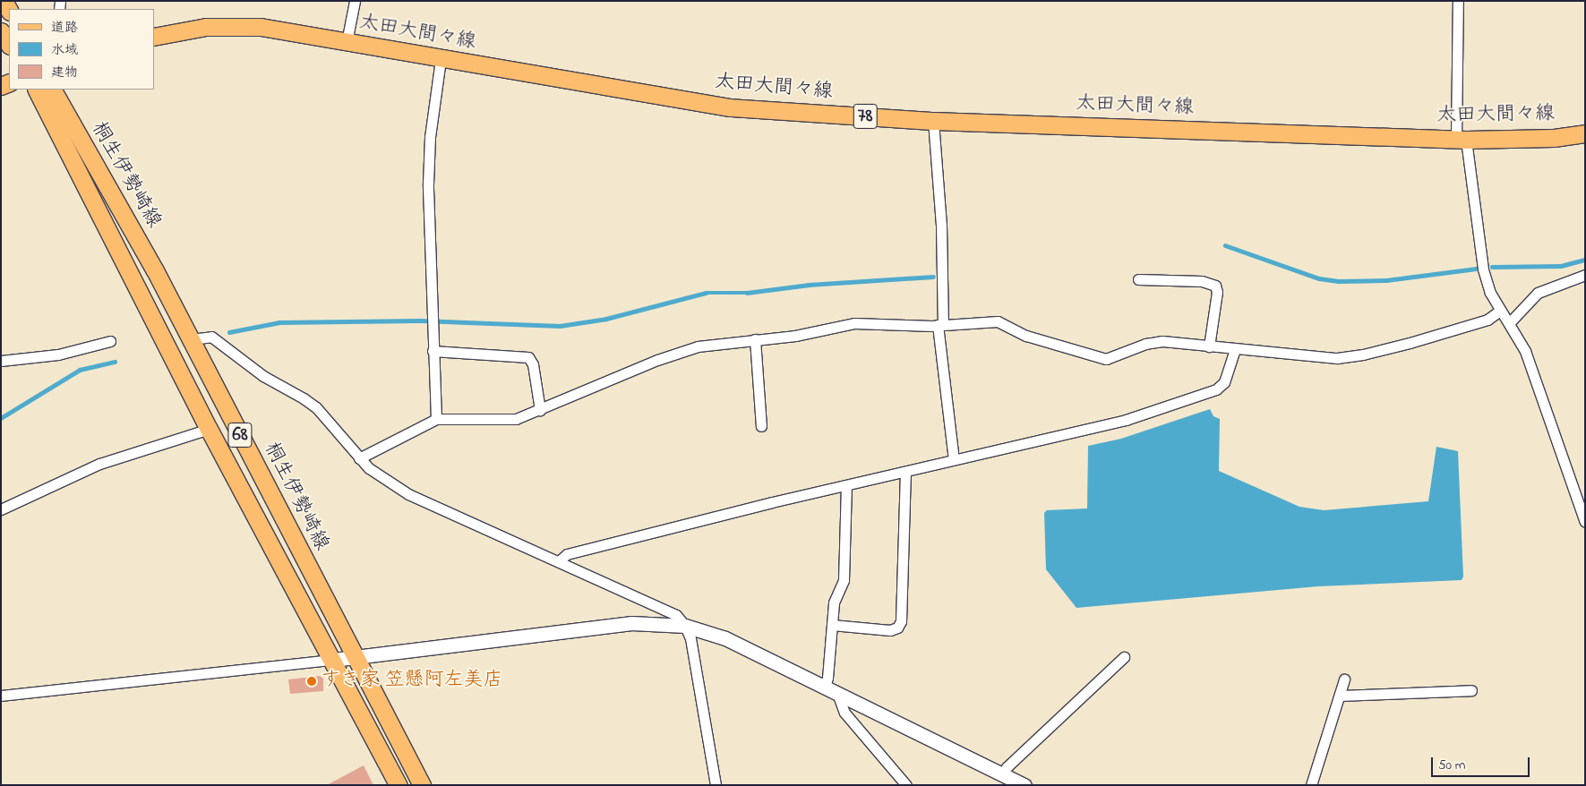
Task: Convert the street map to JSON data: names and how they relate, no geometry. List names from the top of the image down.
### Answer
{
  "streets": {
    "main road": [
      "太田大間々線",
      "78",
      "桐生伊勢崎線",
      "68"
    ]
  },
  "places": ["すき家 笠懸阿左美店"],
  "legend": ["道路", "水域", "建物"],
  "scale_bar": "50 m"
}
